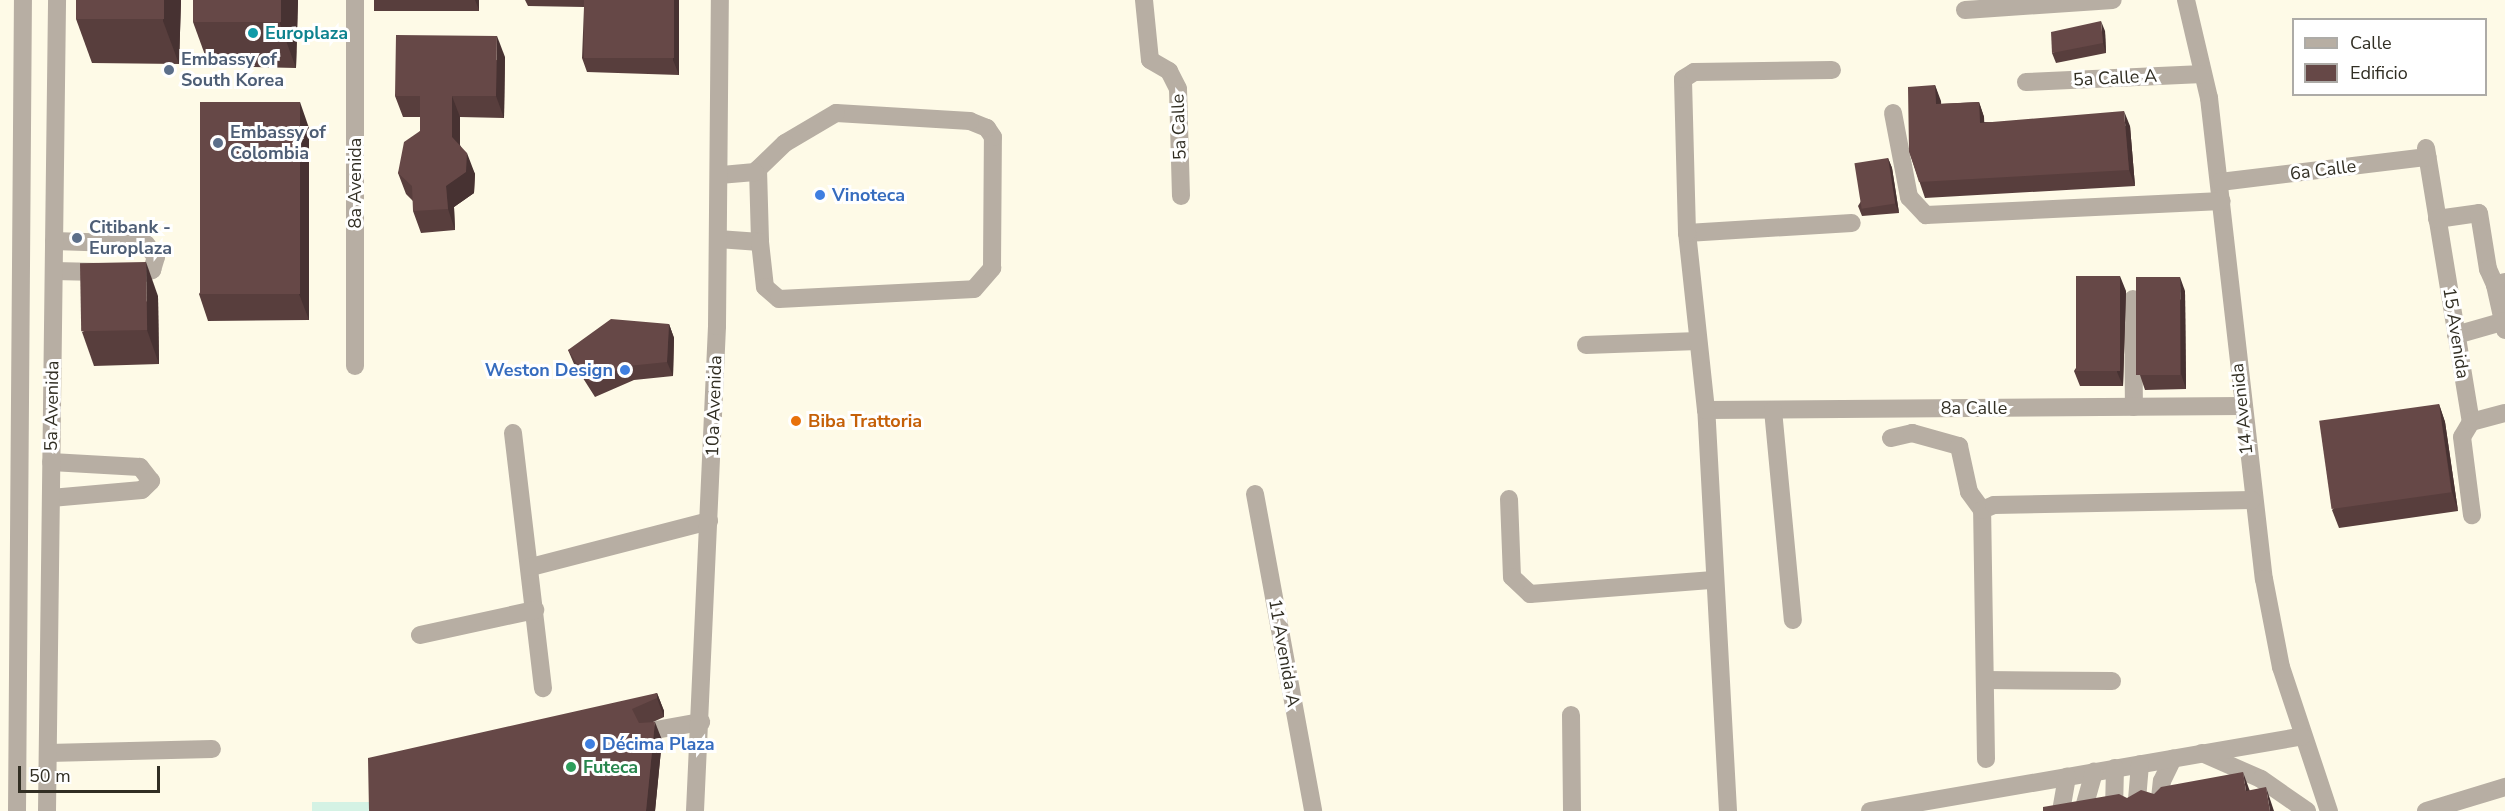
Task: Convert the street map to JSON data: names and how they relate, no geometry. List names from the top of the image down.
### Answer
{
  "streets": {
    "street": [
      "5a Calle A",
      "5a Calle",
      "6a Calle",
      "8a Avenida",
      "15 Avenida",
      "5a Avenida",
      "10a Avenida",
      "8a Calle",
      "14 Avenida",
      "11 Avenida A"
    ]
  },
  "crossings": [
    ["5a Calle A", "14 Avenida"],
    ["6a Calle", "15 Avenida"],
    ["6a Calle", "14 Avenida"],
    ["8a Calle", "14 Avenida"]
  ],
  "places": [
    "Europlaza",
    "Embassy of South Korea",
    "Embassy of Colombia",
    "Vinoteca",
    "Citibank - Europlaza",
    "Weston Design",
    "Biba Trattoria",
    "Décima Plaza",
    "Futeca"
  ],
  "legend": ["Calle", "Edificio"],
  "scale_bar": "50 m"
}
